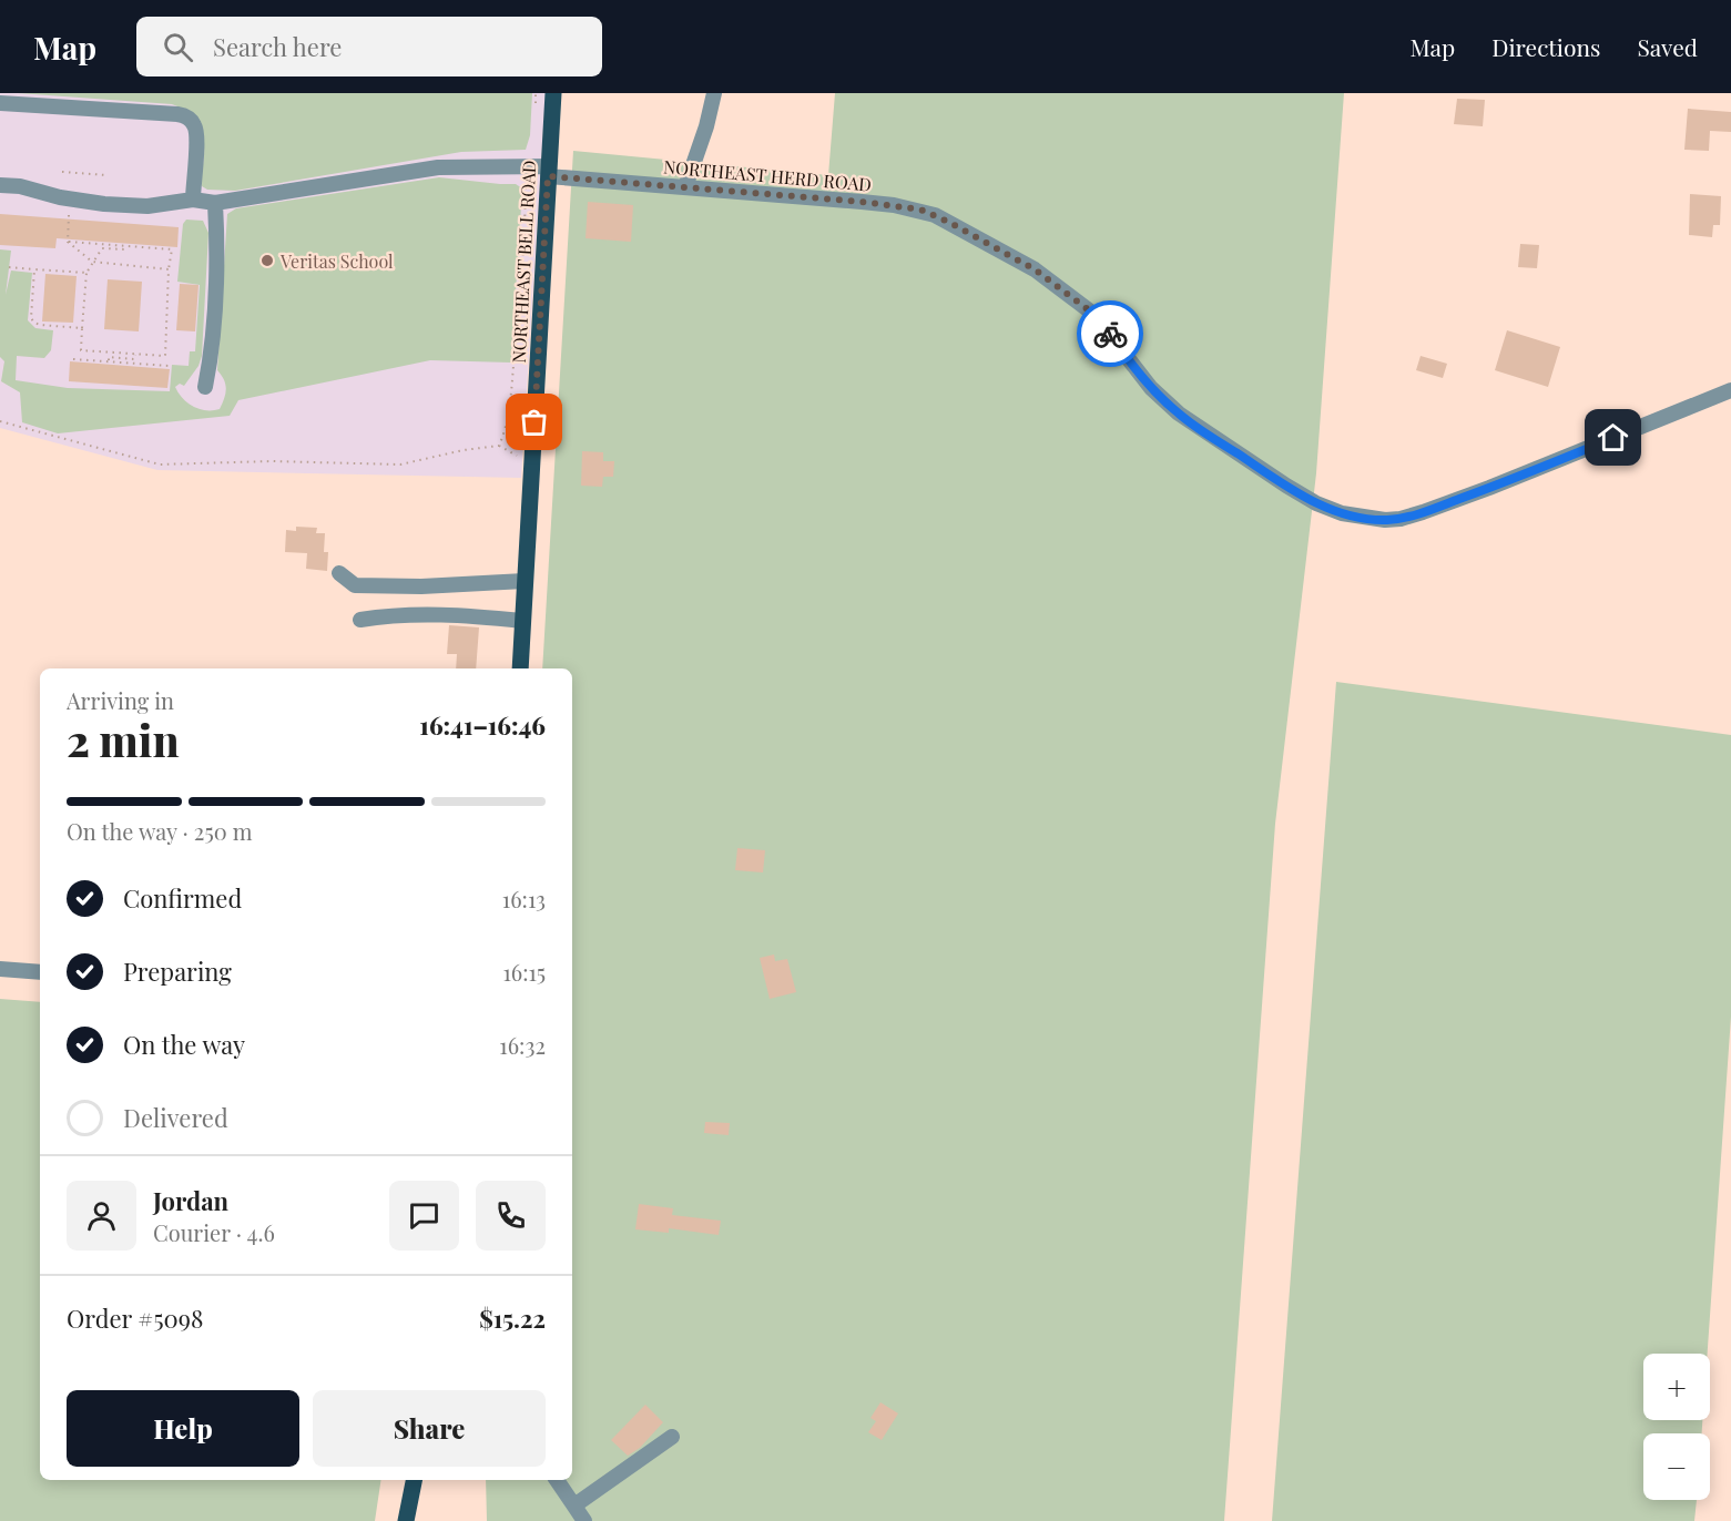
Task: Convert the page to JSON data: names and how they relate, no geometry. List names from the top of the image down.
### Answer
{
  "streets": {
    "main road": ["NORTHEAST BELL ROAD"],
    "street": ["NORTHEAST HERD ROAD"]
  },
  "crossings": [
    ["NORTHEAST HERD ROAD", "NORTHEAST BELL ROAD"]
  ],
  "places": ["Veritas School"],
  "page": {
    "header": "Map",
    "search": "Search here",
    "nav": ["Map", "Directions", "Saved"],
    "heading": ["2 min", "Arriving in", "16:41–16:46"],
    "panel": [
      "Jordan",
      "Courier · 4.6",
      "Order #5098",
      "$15.22"
    ],
    "bar": "On the way · 250 m",
    "list": [
      ["Confirmed", "16:13"],
      ["Preparing", "16:15"],
      ["On the way", "16:32"],
      "Delivered"
    ],
    "map_buttons": ["+", "−"],
    "buttons": ["Help", "Share"]
  }
}
